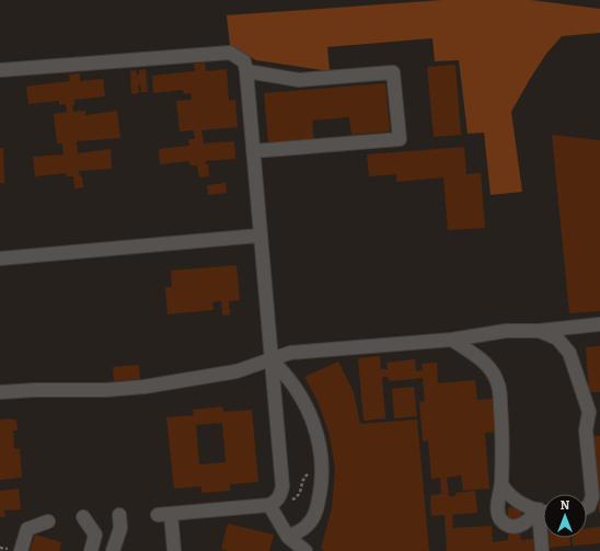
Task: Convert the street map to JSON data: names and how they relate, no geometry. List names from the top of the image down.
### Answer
{
  "north": "top"
}
